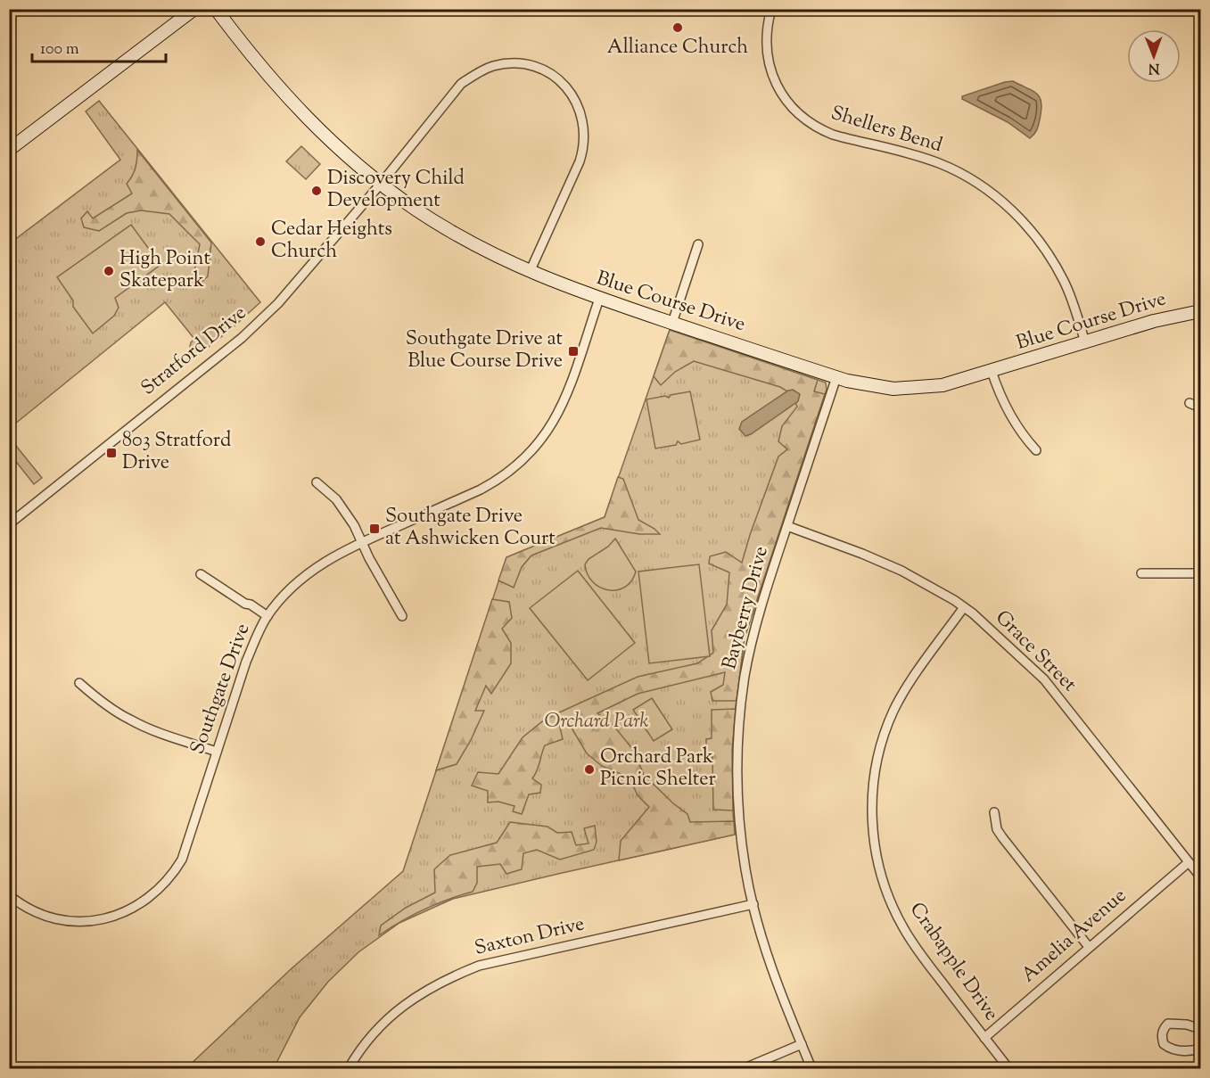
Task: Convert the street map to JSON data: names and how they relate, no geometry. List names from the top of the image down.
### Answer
{
  "streets": {
    "main road": ["Blue Course Drive"],
    "street": [
      "Shellers Bend",
      "Stratford Drive",
      "Bayberry Drive",
      "Grace Street",
      "Southgate Drive",
      "Amelia Avenue",
      "Saxton Drive",
      "Crabapple Drive"
    ]
  },
  "crossings": [
    ["Shellers Bend", "Blue Course Drive"],
    ["Blue Course Drive", "Stratford Drive"],
    ["Blue Course Drive", "Bayberry Drive"],
    ["Blue Course Drive", "Southgate Drive"],
    ["Bayberry Drive", "Grace Street"],
    ["Bayberry Drive", "Saxton Drive"],
    ["Grace Street", "Amelia Avenue"],
    ["Grace Street", "Crabapple Drive"],
    ["Amelia Avenue", "Crabapple Drive"]
  ],
  "parks": ["Orchard Park"],
  "places": {
    "other": [
      "Alliance Church",
      "Discovery Child Development",
      "Cedar Heights Church",
      "High Point Skatepark",
      "Orchard Park Picnic Shelter"
    ],
    "transit": ["Southgate Drive at Blue Course Drive", "803 Stratford Drive", "Southgate Drive at Ashwicken Court"]
  },
  "scale_bar": "100 m",
  "north": "bottom"
}
